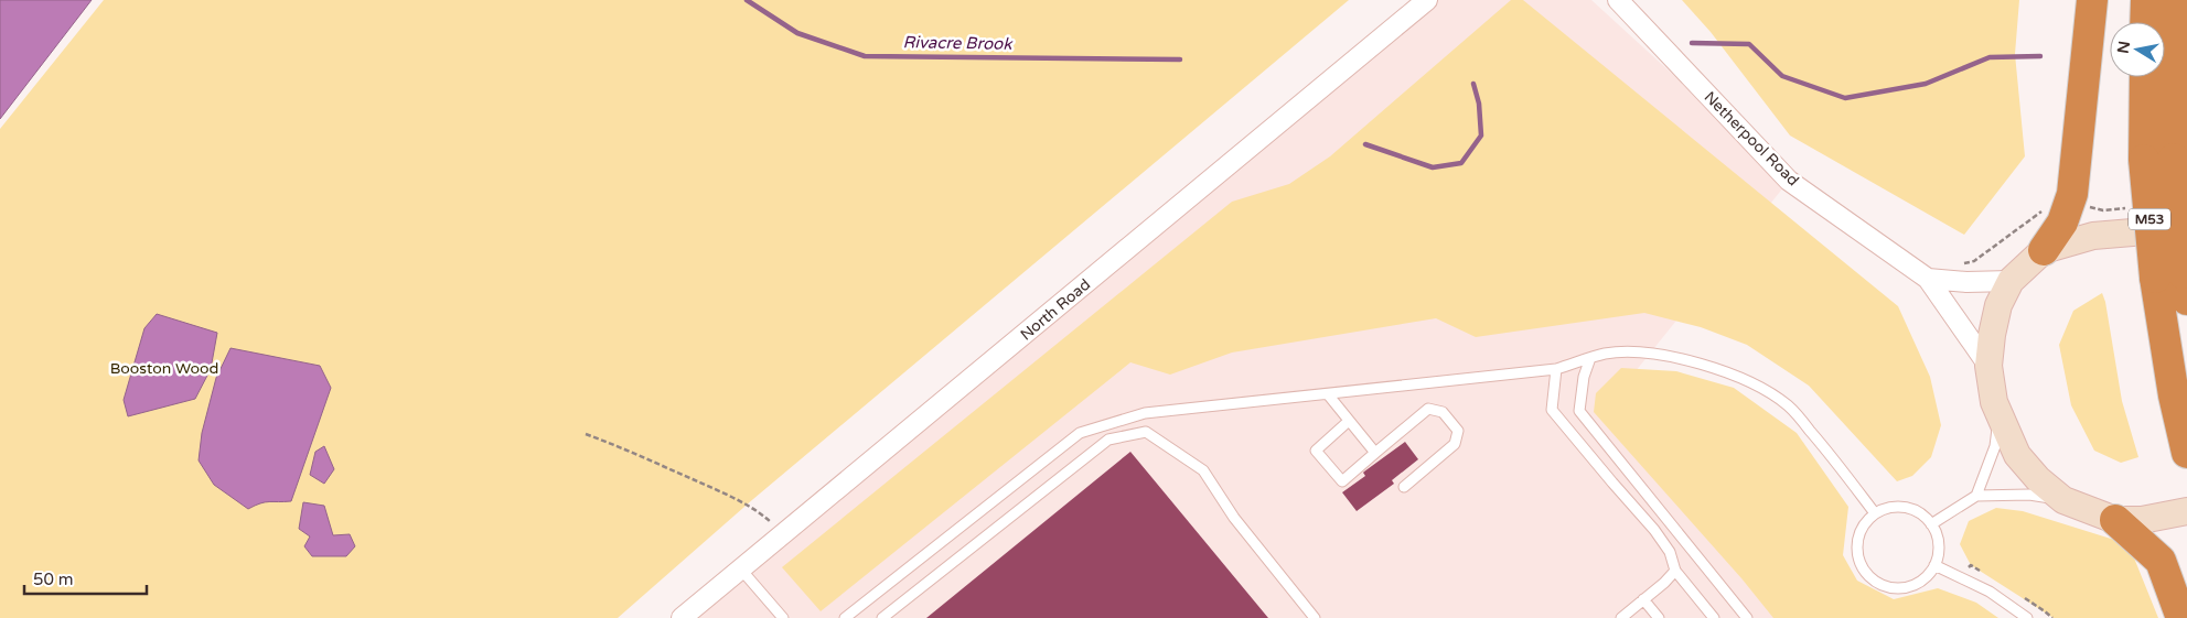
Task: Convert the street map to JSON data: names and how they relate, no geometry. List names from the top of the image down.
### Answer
{
  "streets": {
    "highway": ["M53"],
    "street": ["Netherpool Road", "North Road"]
  },
  "water": ["Rivacre Brook"],
  "parks": ["Booston Wood"],
  "scale_bar": "50 m",
  "north": "left"
}
